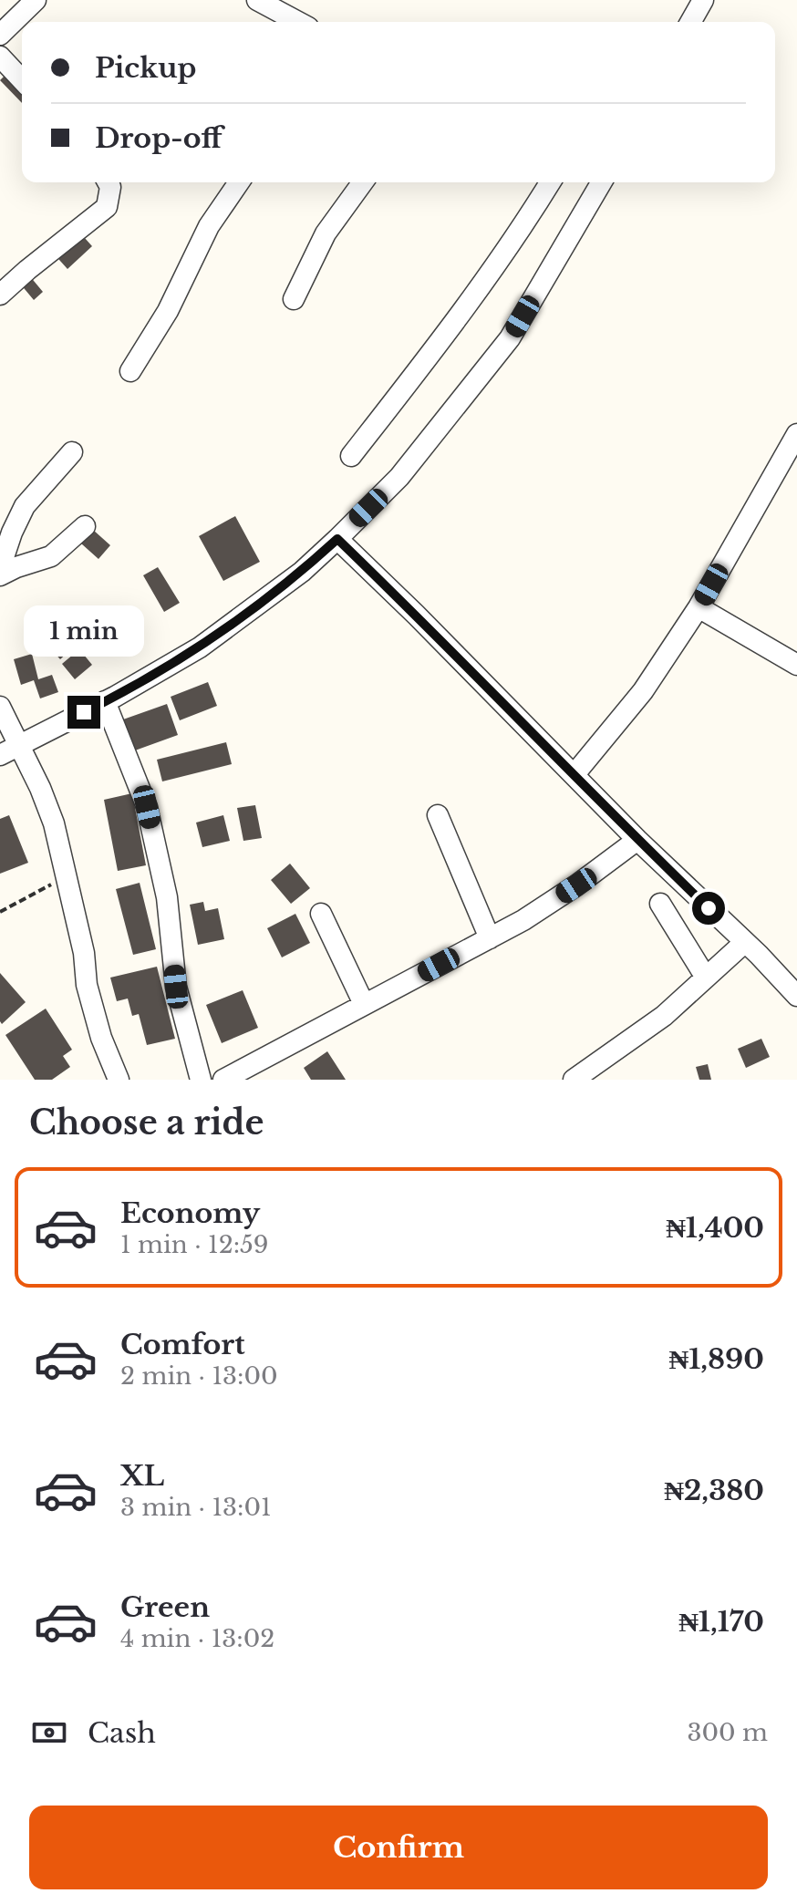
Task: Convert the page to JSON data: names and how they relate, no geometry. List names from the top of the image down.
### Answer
{
  "page": {
    "banner": ["Pickup", "Drop-off"],
    "bubble": "1 min",
    "heading": "Choose a ride",
    "list": [
      {
        "name": "Economy",
        "note": "1 min · 12:59",
        "value": "₦1,400"
      },
      {
        "name": "Comfort",
        "note": "2 min · 13:00",
        "value": "₦1,890"
      },
      {
        "name": "XL",
        "note": "3 min · 13:01",
        "value": "₦2,380"
      },
      {
        "name": "Green",
        "note": "4 min · 13:02",
        "value": "₦1,170"
      }
    ],
    "pay": ["Cash", "300 m"],
    "buttons": "Confirm"
  }
}
